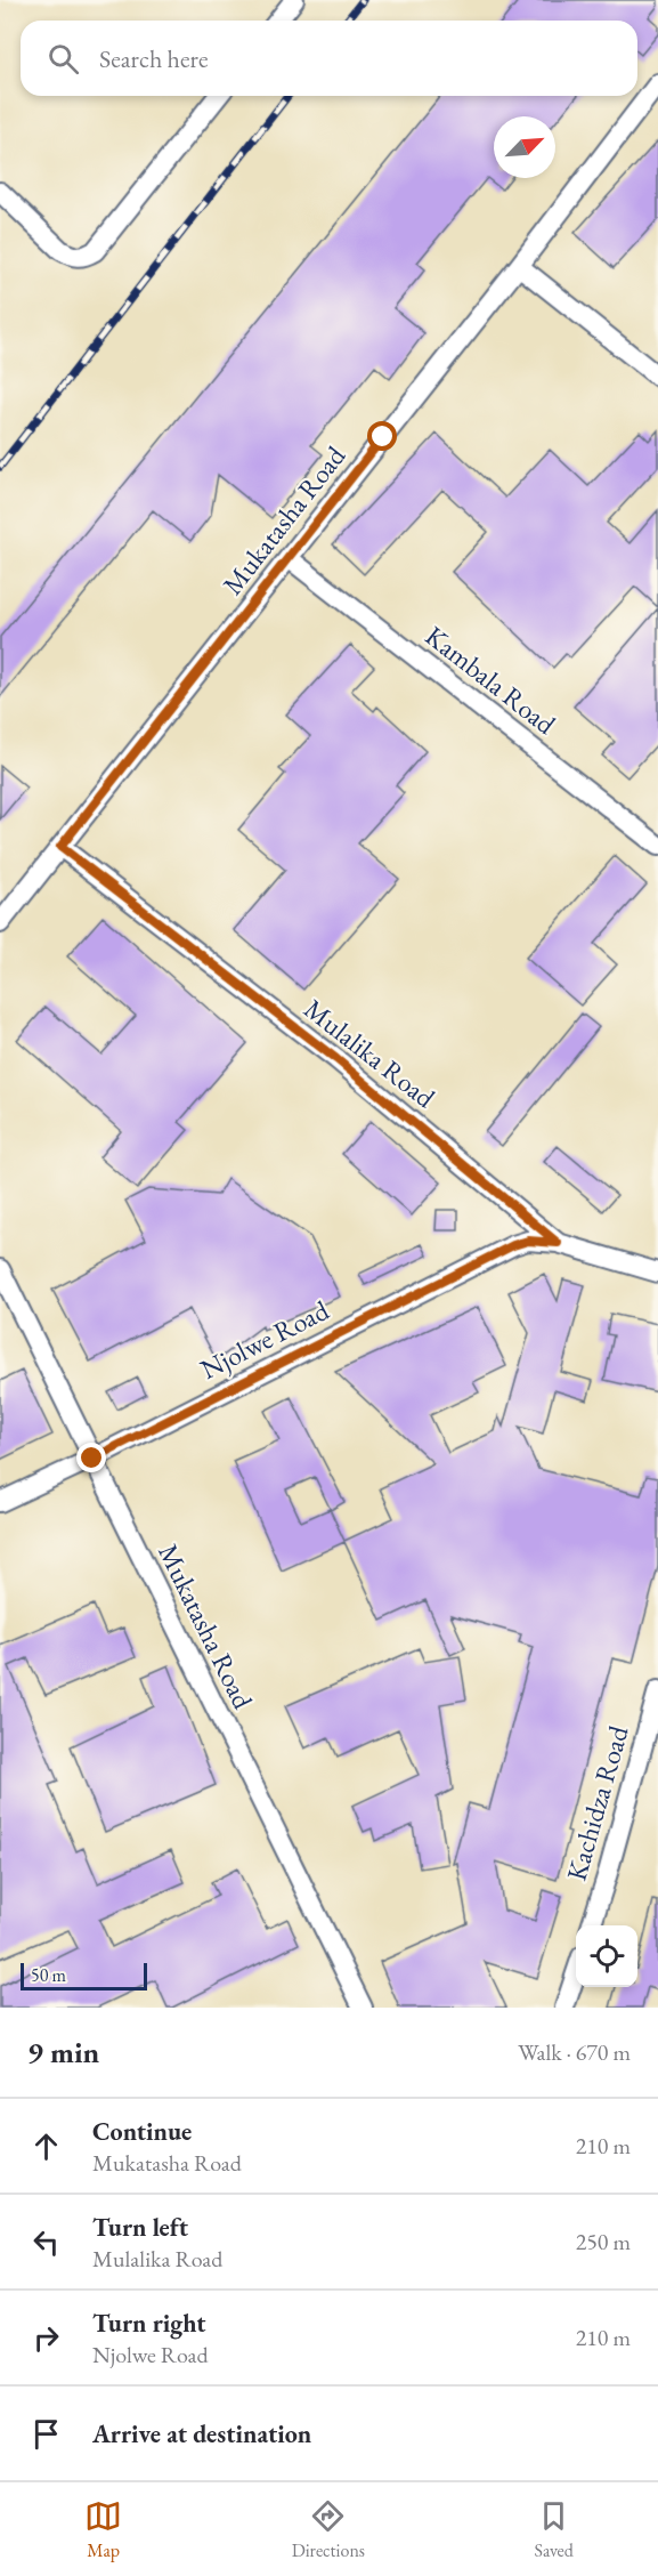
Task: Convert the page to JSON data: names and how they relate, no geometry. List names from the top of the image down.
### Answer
{
  "streets": {
    "street": [
      "Mukatasha Road",
      "Kambala Road",
      "Mulalika Road",
      "Njolwe Road",
      "Kachidza Road"
    ]
  },
  "crossings": [
    ["Mukatasha Road", "Kambala Road"],
    ["Mukatasha Road", "Mulalika Road"],
    ["Mukatasha Road", "Njolwe Road"],
    ["Mulalika Road", "Njolwe Road"]
  ],
  "scale_bar": "50 m",
  "north": "top right",
  "page": {
    "search": "Search here",
    "scale": "50 m",
    "heading": ["9 min", "Walk · 670 m"],
    "list": [
      ["Continue", "Mukatasha Road", "210 m"],
      ["Turn left", "Mulalika Road", "250 m"],
      ["Turn right", "Njolwe Road", "210 m"],
      "Arrive at destination"
    ],
    "nav": ["Map", "Directions", "Saved"]
  }
}
